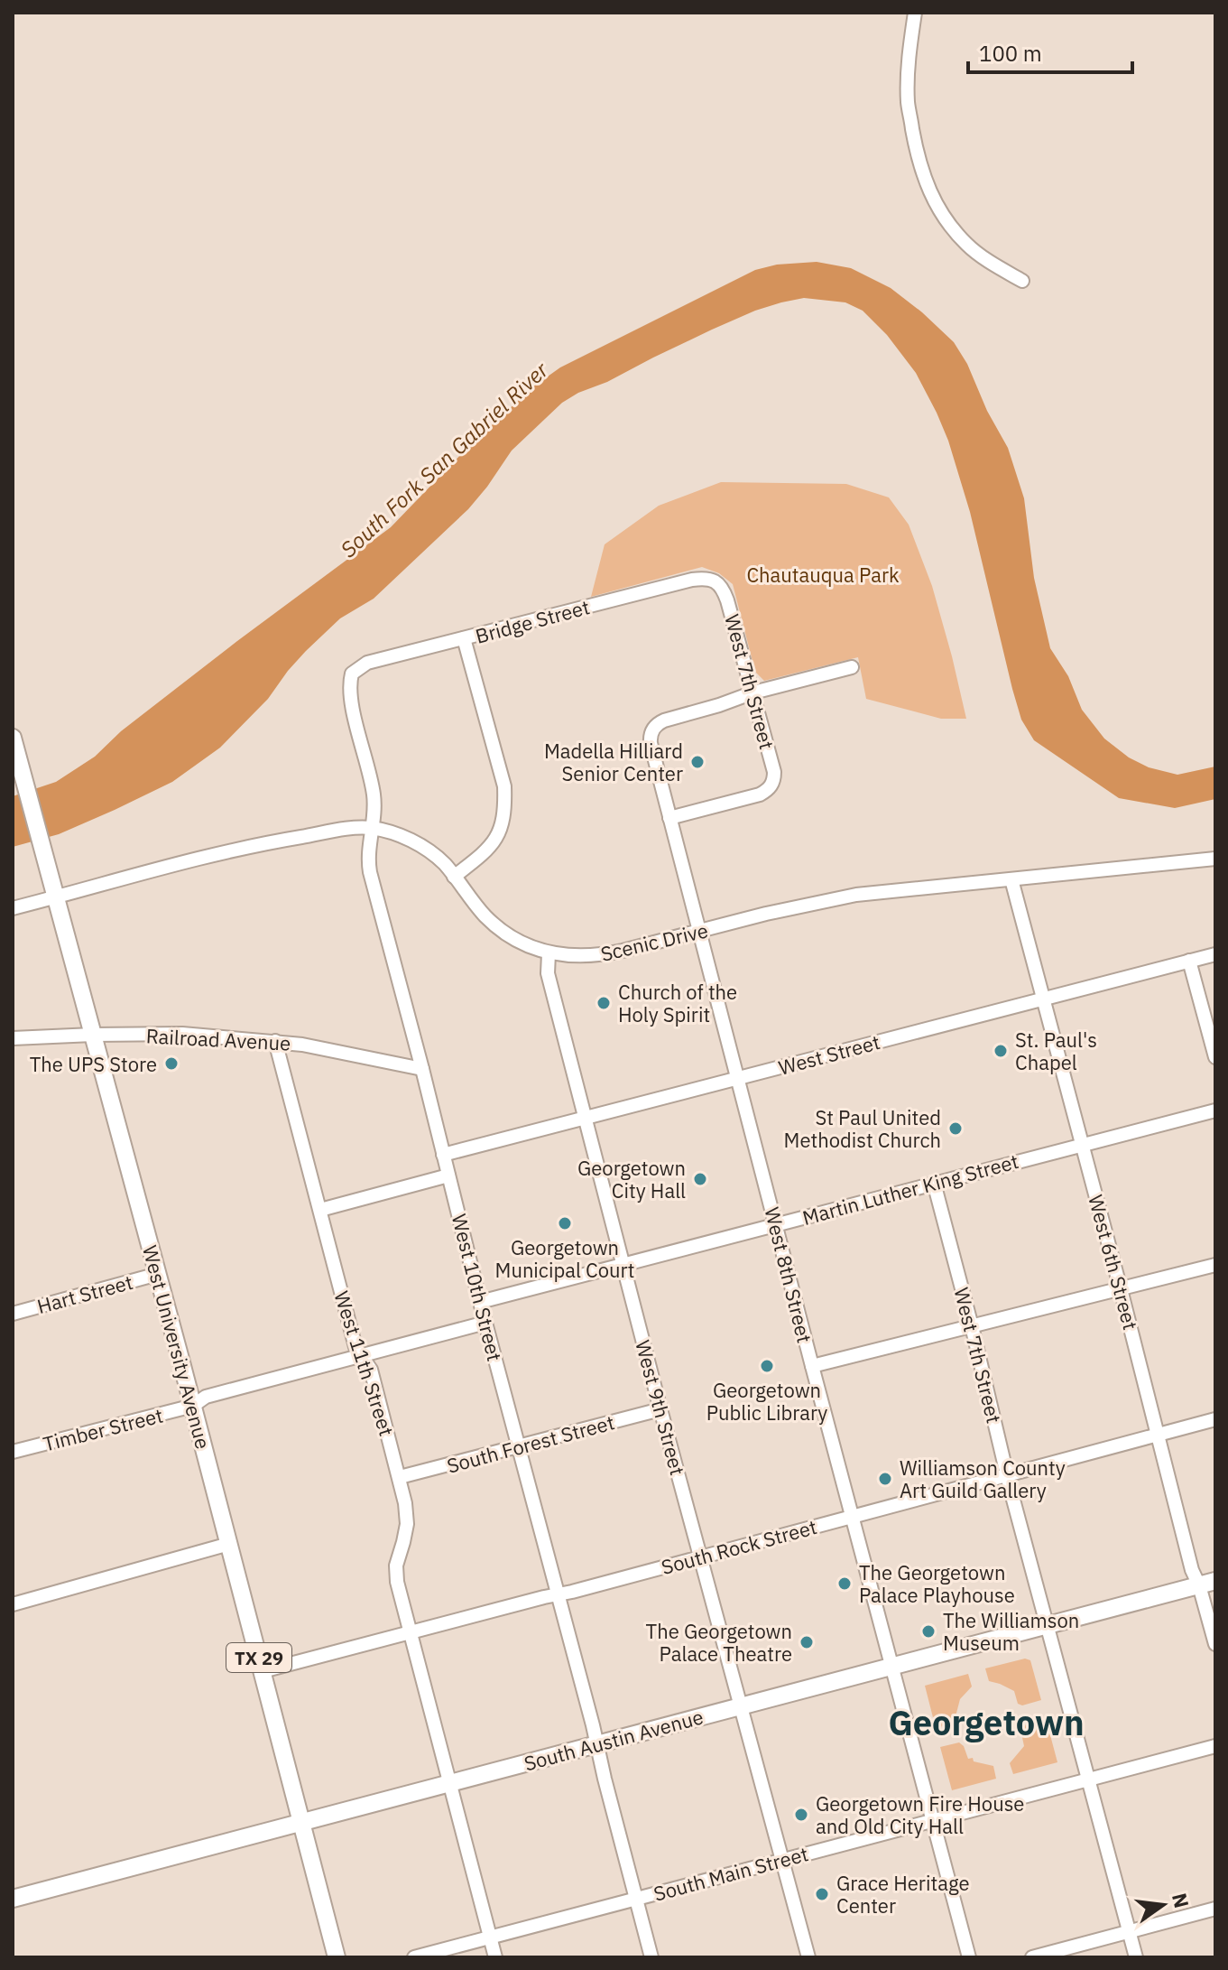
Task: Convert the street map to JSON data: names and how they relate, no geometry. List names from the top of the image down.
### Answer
{
  "streets": {
    "main road": ["West University Avenue", "TX 29", "South Austin Avenue"],
    "street": [
      "Bridge Street",
      "West 7th Street",
      "Scenic Drive",
      "Railroad Avenue",
      "West Street",
      "Martin Luther King Street",
      "West 6th Street",
      "West 8th Street",
      "West 10th Street",
      "Hart Street",
      "West 11th Street",
      "West 9th Street",
      "Timber Street",
      "South Forest Street",
      "South Rock Street",
      "South Main Street"
    ]
  },
  "crossings": [
    ["Bridge Street", "West 7th Street"],
    ["Bridge Street", "West 10th Street"],
    ["West 7th Street", "Martin Luther King Street"],
    ["West 7th Street", "West 8th Street"],
    ["West 7th Street", "South Rock Street"],
    ["West 7th Street", "South Austin Avenue"],
    ["West 7th Street", "South Main Street"],
    ["Scenic Drive", "West 6th Street"],
    ["Scenic Drive", "West 8th Street"],
    ["Scenic Drive", "West 10th Street"],
    ["Scenic Drive", "West University Avenue"],
    ["Scenic Drive", "West 9th Street"],
    ["Railroad Avenue", "West 10th Street"],
    ["Railroad Avenue", "West University Avenue"],
    ["Railroad Avenue", "West 11th Street"],
    ["West Street", "West 6th Street"],
    ["West Street", "West 8th Street"],
    ["West Street", "West 10th Street"],
    ["West Street", "West 9th Street"],
    ["Martin Luther King Street", "West 6th Street"],
    ["Martin Luther King Street", "West 8th Street"],
    ["Martin Luther King Street", "West 10th Street"],
    ["Martin Luther King Street", "West 9th Street"],
    ["West 6th Street", "South Rock Street"],
    ["West 6th Street", "South Austin Avenue"],
    ["West 8th Street", "South Rock Street"],
    ["West 8th Street", "South Austin Avenue"],
    ["West 8th Street", "South Main Street"],
    ["West 10th Street", "South Forest Street"],
    ["West 10th Street", "South Rock Street"],
    ["West 10th Street", "South Austin Avenue"],
    ["West 10th Street", "South Main Street"],
    ["Hart Street", "West University Avenue"],
    ["West University Avenue", "Timber Street"],
    ["West University Avenue", "South Rock Street"],
    ["West University Avenue", "South Austin Avenue"],
    ["West 11th Street", "South Forest Street"],
    ["West 11th Street", "South Rock Street"],
    ["West 11th Street", "South Austin Avenue"],
    ["West 11th Street", "South Main Street"],
    ["West 9th Street", "South Forest Street"],
    ["West 9th Street", "South Rock Street"],
    ["West 9th Street", "South Austin Avenue"],
    ["West 9th Street", "South Main Street"]
  ],
  "districts": ["Georgetown"],
  "water": ["South Fork San Gabriel River"],
  "parks": ["Chautauqua Park"],
  "places": [
    "Madella Hilliard Senior Center",
    "Church of the Holy Spirit",
    "St. Paul's Chapel",
    "The UPS Store",
    "St Paul United Methodist Church",
    "Georgetown City Hall",
    "Georgetown Municipal Court",
    "Georgetown Public Library",
    "Williamson County Art Guild Gallery",
    "The Georgetown Palace Playhouse",
    "The Williamson Museum",
    "The Georgetown Palace Theatre",
    "Georgetown Fire House and Old City Hall",
    "Grace Heritage Center"
  ],
  "scale_bar": "100 m",
  "north": "right"
}
